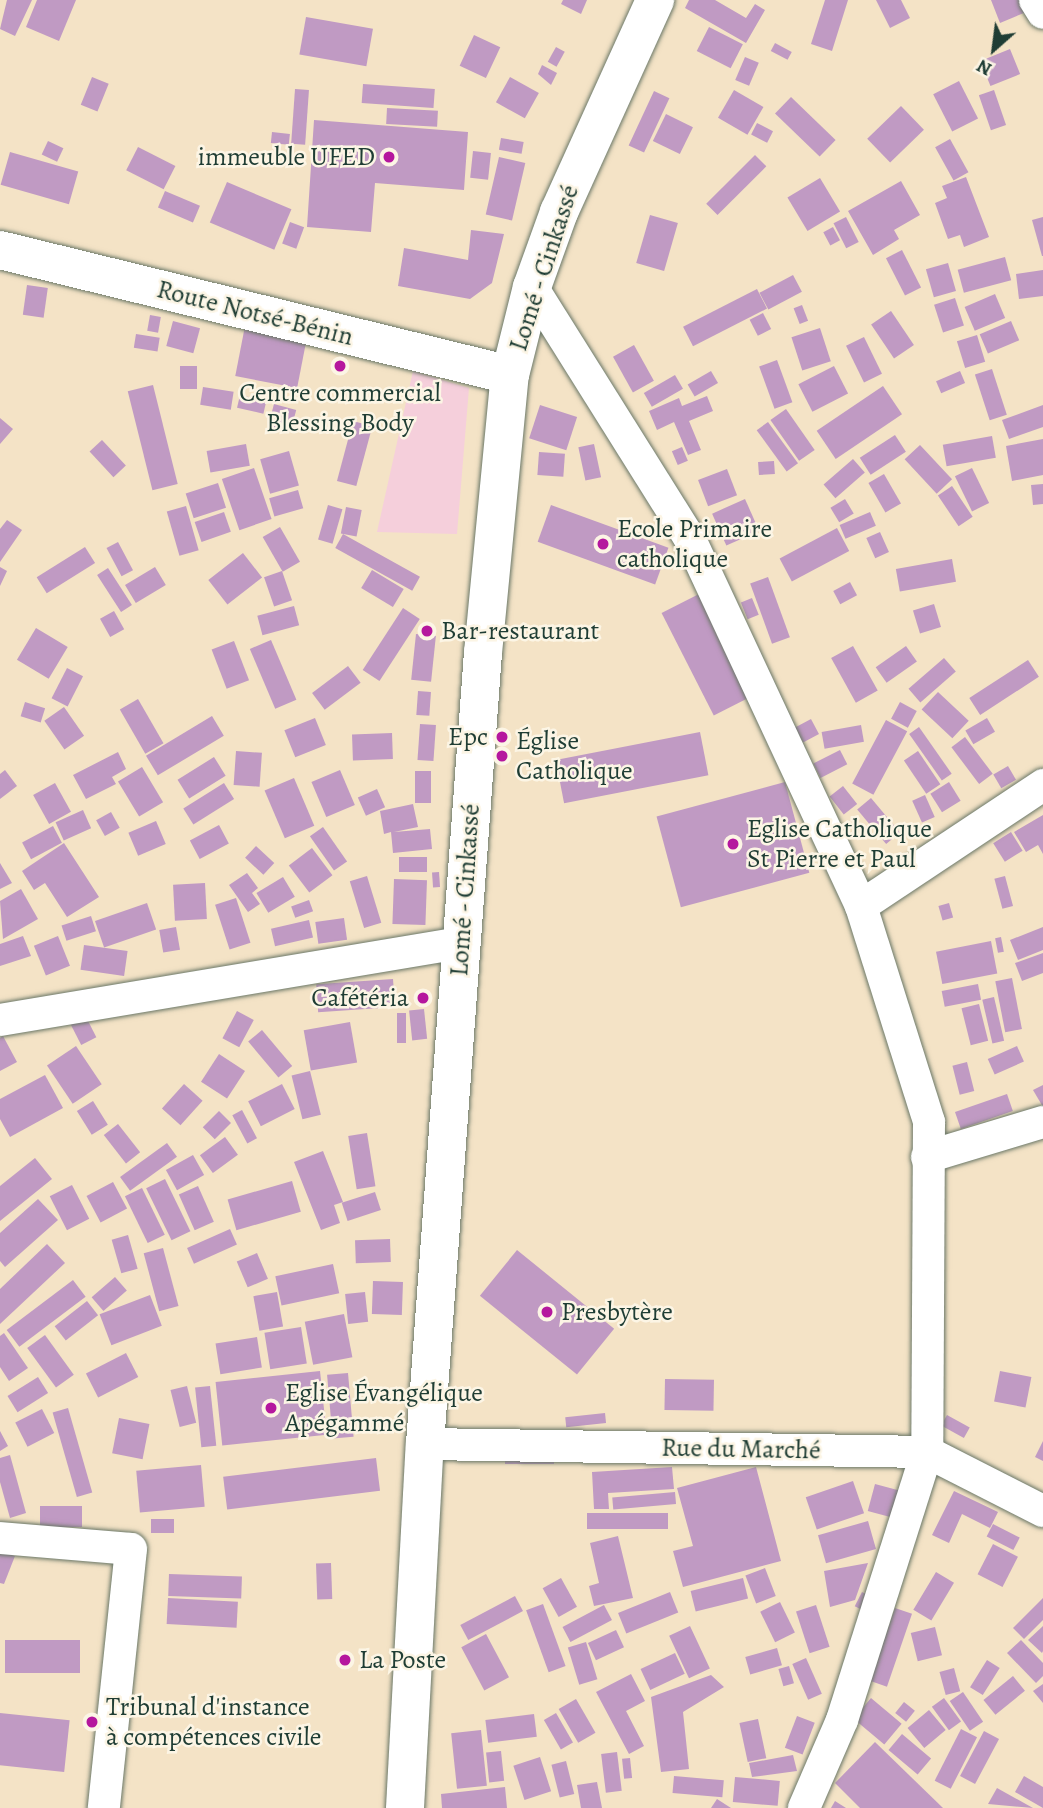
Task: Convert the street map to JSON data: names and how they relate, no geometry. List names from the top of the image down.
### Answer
{
  "streets": {
    "main road": ["Lomé - Cinkassé", "Route Notsé-Bénin"],
    "street": ["Rue du Marché"]
  },
  "crossings": [
    ["Lomé - Cinkassé", "Route Notsé-Bénin"],
    ["Lomé - Cinkassé", "Rue du Marché"]
  ],
  "places": [
    "immeuble UFED",
    "Centre commercial Blessing Body",
    "Ecole Primaire catholique",
    "Bar-restaurant",
    "Epc",
    "Église Catholique",
    "Eglise Catholique St Pierre et Paul",
    "Cafétéria",
    "Presbytère",
    "Eglise Évangélique Apégammé",
    "La Poste",
    "Tribunal d'instance à compétences civile"
  ],
  "north": "bottom left"
}
